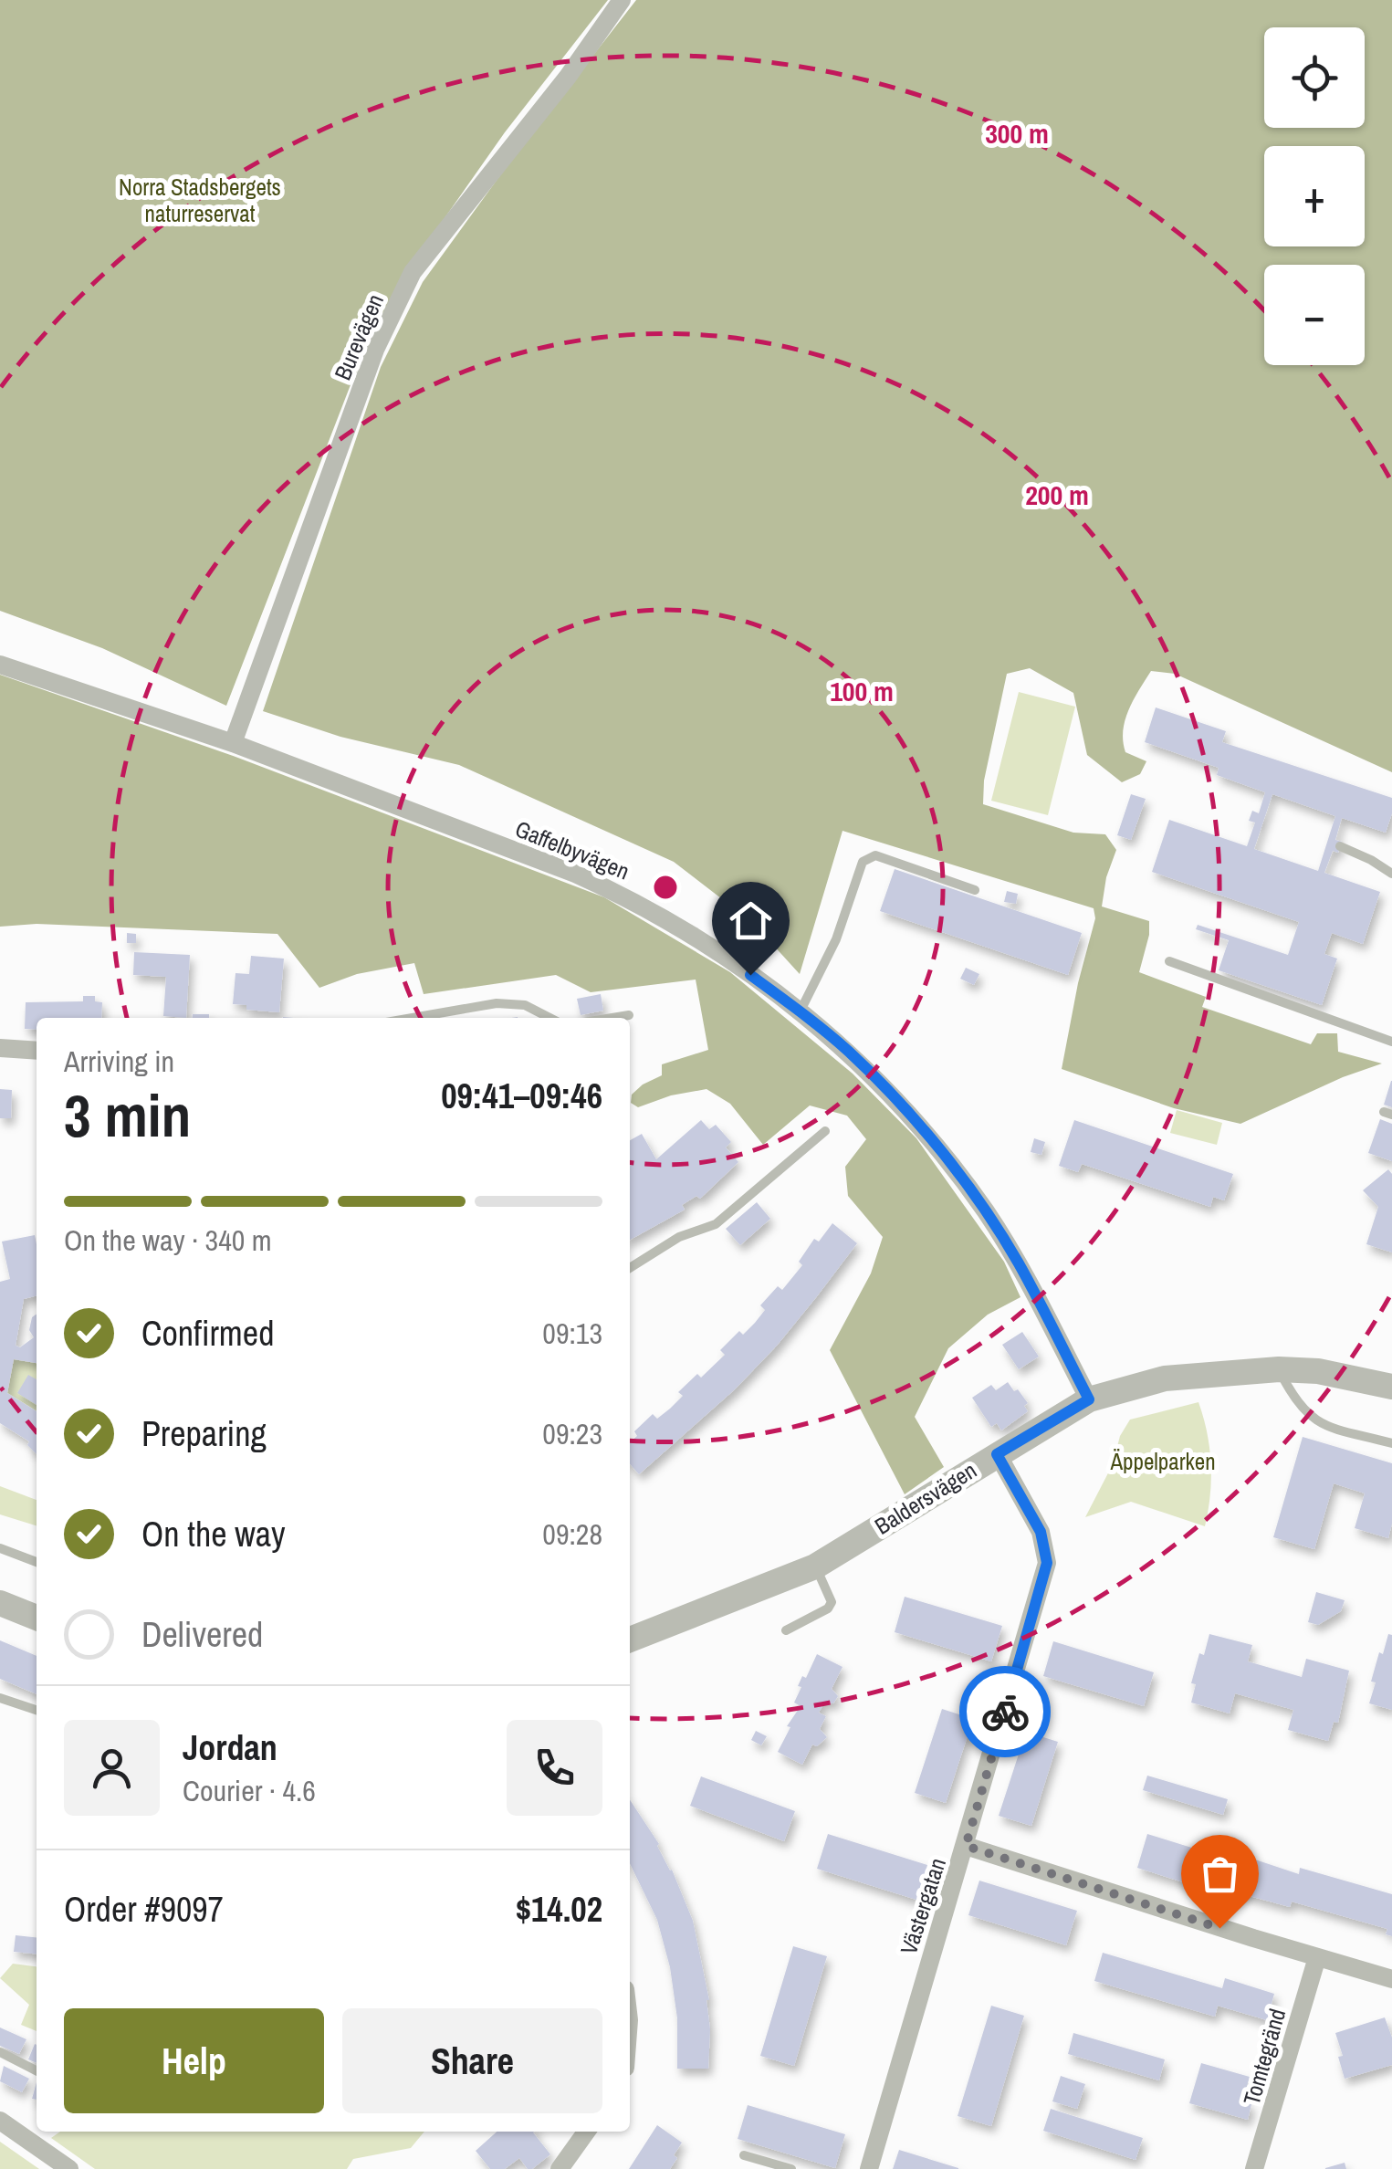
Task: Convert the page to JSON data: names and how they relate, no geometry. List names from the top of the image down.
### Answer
{
  "streets": {
    "street": [
      "Burevägen",
      "Gaffelbyvägen",
      "Baldersvägen",
      "Västergatan",
      "Tomtegränd"
    ]
  },
  "crossings": [
    ["Burevägen", "Gaffelbyvägen"],
    ["Gaffelbyvägen", "Baldersvägen"],
    ["Baldersvägen", "Västergatan"]
  ],
  "parks": ["Norra Stadsbergets naturreservat", "Äppelparken"],
  "page": {
    "map_buttons": ["+", "−"],
    "heading": ["3 min", "Arriving in", "09:41–09:46"],
    "panel": [
      "Jordan",
      "Courier · 4.6",
      "Order #9097",
      "$14.02"
    ],
    "bar": "On the way · 340 m",
    "list": [
      ["Confirmed", "09:13"],
      ["Preparing", "09:23"],
      ["On the way", "09:28"],
      "Delivered"
    ],
    "buttons": ["Help", "Share"]
  },
  "rings": ["300 m", "200 m", "100 m"]
}
